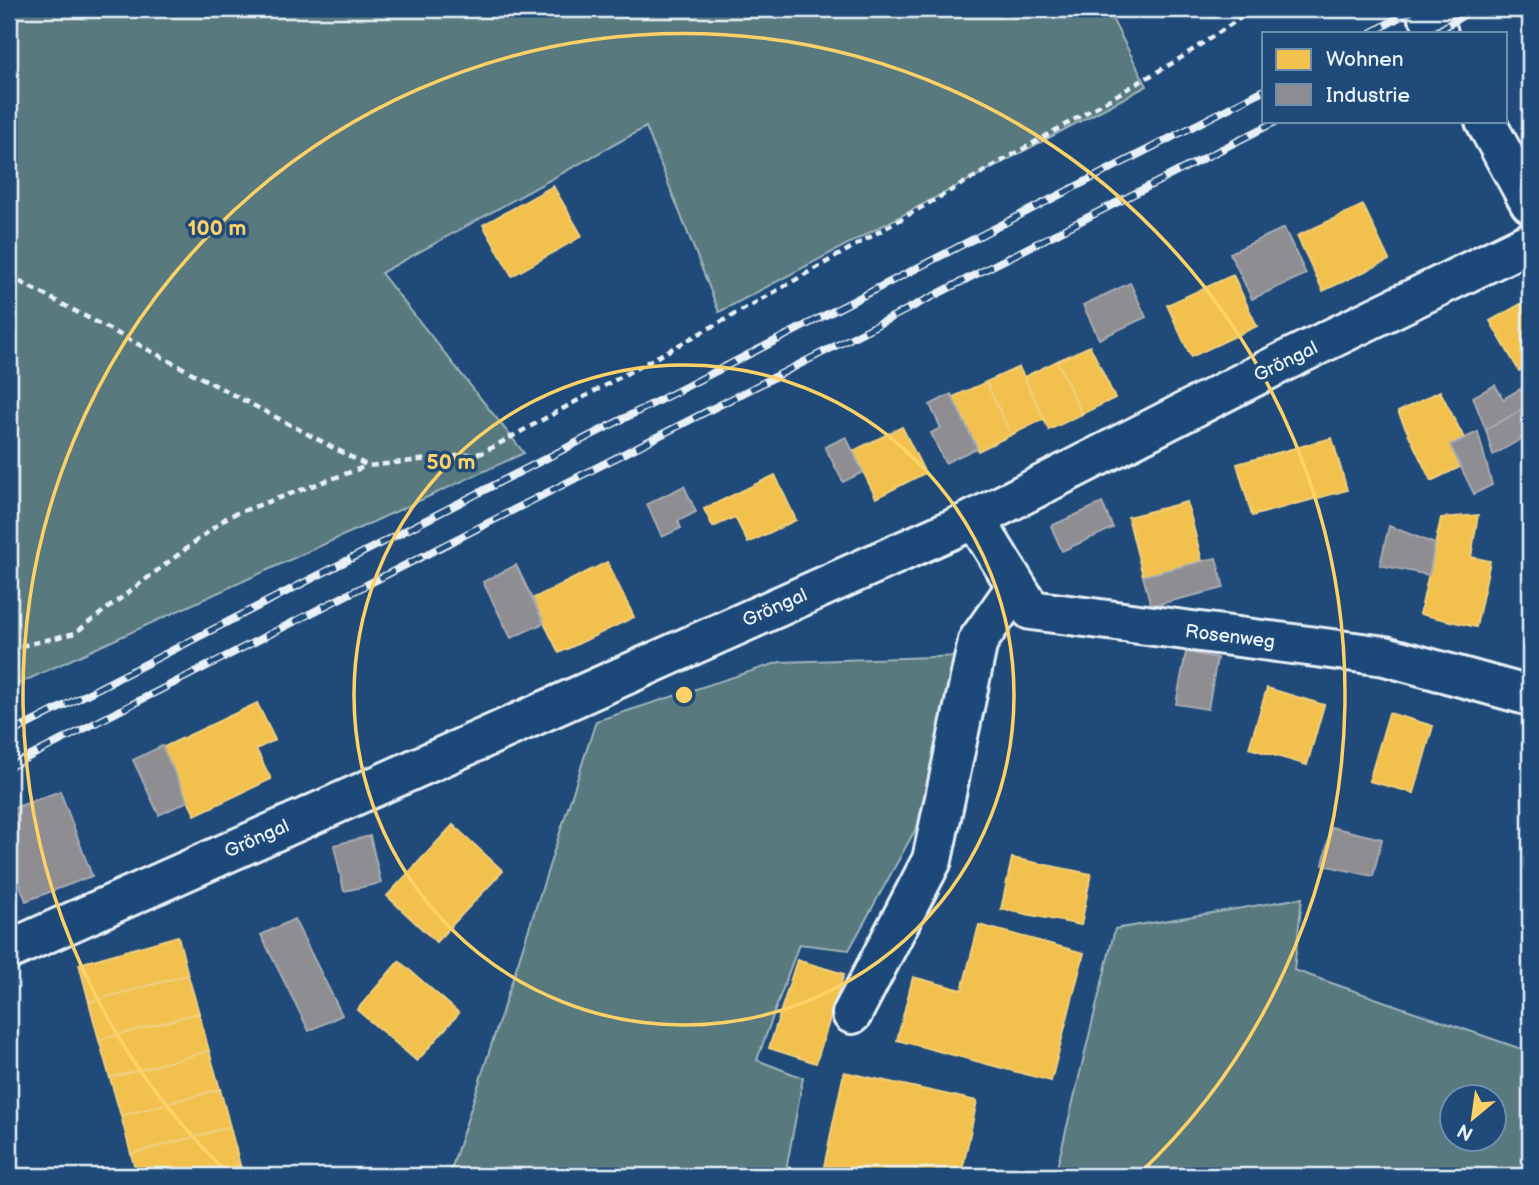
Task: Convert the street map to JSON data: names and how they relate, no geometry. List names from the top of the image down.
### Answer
{
  "streets": {
    "street": ["Gröngal", "Rosenweg"]
  },
  "crossings": [
    ["Gröngal", "Rosenweg"]
  ],
  "legend": ["Wohnen", "Industrie"],
  "north": "bottom left",
  "rings": ["100 m", "50 m"]
}
